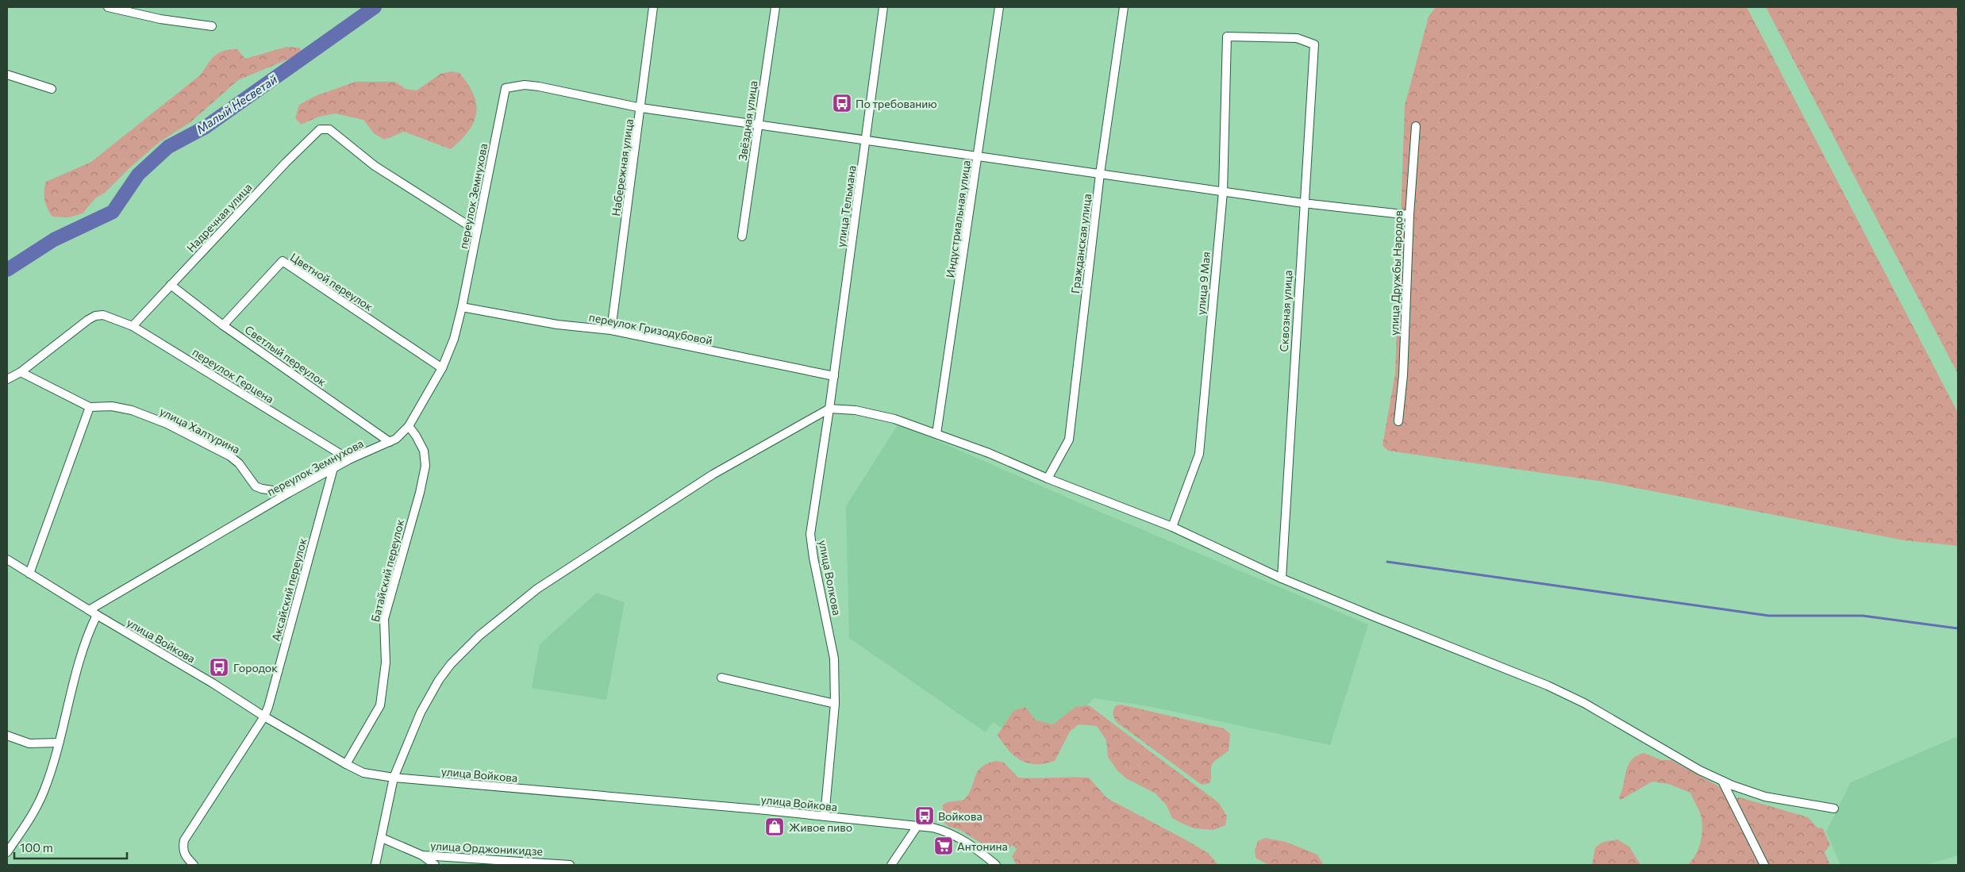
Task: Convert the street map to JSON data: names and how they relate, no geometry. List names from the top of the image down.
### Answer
{
  "streets": {
    "street": [
      "Звёздная улица",
      "Набережная улица",
      "переулок Земнухова",
      "улица Тельмана",
      "Надречная улица",
      "Индустриальная улица",
      "Гражданская улица",
      "улица Дружбы Народов",
      "Цветной переулок",
      "улица 9 Мая",
      "Сквозная улица",
      "переулок Гризодубовой",
      "Светлый переулок",
      "переулок Герцена",
      "улица Халтурина",
      "Батайский переулок",
      "улица Волкова",
      "Аксайский переулок",
      "улица Войкова",
      "улица Орджоникидзе"
    ]
  },
  "crossings": [
    ["Набережная улица", "переулок Земнухова"],
    ["Набережная улица", "переулок Гризодубовой"],
    ["переулок Земнухова", "Надречная улица"],
    ["переулок Земнухова", "Цветной переулок"],
    ["переулок Земнухова", "переулок Гризодубовой"],
    ["переулок Земнухова", "Светлый переулок"],
    ["переулок Земнухова", "переулок Герцена"],
    ["переулок Земнухова", "улица Халтурина"],
    ["переулок Земнухова", "Батайский переулок"],
    ["переулок Земнухова", "Аксайский переулок"],
    ["переулок Земнухова", "улица Войкова"],
    ["улица Тельмана", "переулок Гризодубовой"],
    ["улица Тельмана", "улица Волкова"],
    ["Надречная улица", "Светлый переулок"],
    ["Надречная улица", "переулок Герцена"],
    ["Цветной переулок", "Светлый переулок"],
    ["улица 9 Мая", "Сквозная улица"],
    ["переулок Герцена", "улица Халтурина"],
    ["Батайский переулок", "улица Войкова"],
    ["улица Волкова", "улица Войкова"],
    ["Аксайский переулок", "улица Войкова"]
  ],
  "water": ["Малый Несветай"],
  "places": {
    "bus stop": ["По требованию", "Городок", "Войкова"],
    "shop": ["Живое пиво"],
    "supermarket": ["Антонина"]
  },
  "scale_bar": "100 m"
}
